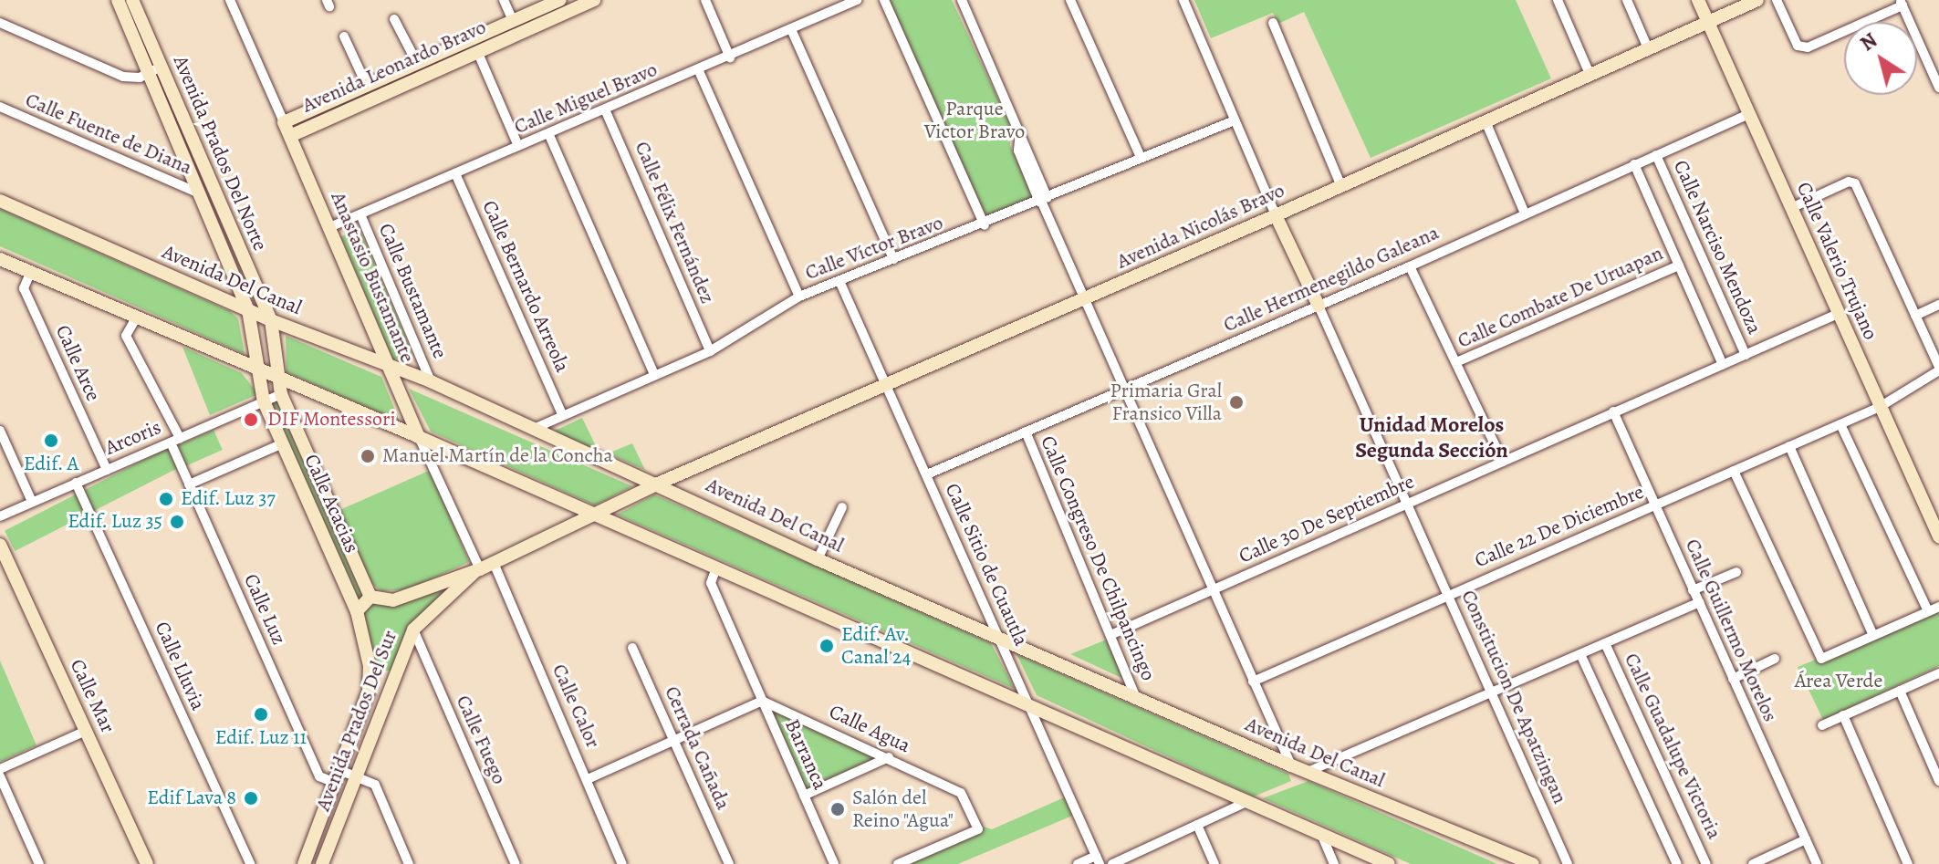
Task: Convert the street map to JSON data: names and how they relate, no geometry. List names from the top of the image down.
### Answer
{
  "streets": {
    "street": [
      "Avenida Leonardo Bravo",
      "Calle Miguel Bravo",
      "Calle Fuente de Diana",
      "Avenida Prados Del Norte",
      "Calle Félix Fernández",
      "Avenida Nicolás Bravo",
      "Calle Narciso Mendoza",
      "Calle Víctor Bravo",
      "Calle Valerio Trujano",
      "Anastasio Bustamante",
      "Calle Hermenegildo Galeana",
      "Avenida Del Canal",
      "Calle Bernardo Arreola",
      "Calle Bustamante",
      "Calle Combate De Uruapan",
      "Calle Arce",
      "Arcoris",
      "Calle Acacias",
      "Calle 30 De Septiembre",
      "Calle 22 De Diciembre",
      "Calle Congreso De Chilpancingo",
      "Calle Sitio de Cuautla",
      "Calle Luz",
      "Calle Guillermo Morelos",
      "Calle Lluvia",
      "Calle Mar",
      "Constitucion De Apatzingan",
      "Calle Calor",
      "Avenida Prados Del Sur",
      "Calle Agua",
      "Calle Fuego",
      "Calle Guadalupe Victoria",
      "Cerrada Cañada",
      "Barranca"
    ]
  },
  "crossings": [
    ["Avenida Leonardo Bravo", "Anastasio Bustamante"],
    ["Calle Miguel Bravo", "Calle Félix Fernández"],
    ["Calle Miguel Bravo", "Anastasio Bustamante"],
    ["Calle Miguel Bravo", "Calle Bernardo Arreola"],
    ["Calle Miguel Bravo", "Calle Bustamante"],
    ["Calle Fuente de Diana", "Calle Acacias"],
    ["Avenida Prados Del Norte", "Avenida Del Canal"],
    ["Avenida Prados Del Norte", "Arcoris"],
    ["Avenida Prados Del Norte", "Calle Acacias"],
    ["Calle Félix Fernández", "Calle Víctor Bravo"],
    ["Avenida Nicolás Bravo", "Calle Valerio Trujano"],
    ["Avenida Nicolás Bravo", "Avenida Del Canal"],
    ["Avenida Nicolás Bravo", "Calle Sitio de Cuautla"],
    ["Avenida Nicolás Bravo", "Avenida Prados Del Sur"],
    ["Calle Narciso Mendoza", "Calle Hermenegildo Galeana"],
    ["Calle Narciso Mendoza", "Calle 30 De Septiembre"],
    ["Calle Víctor Bravo", "Avenida Del Canal"],
    ["Calle Víctor Bravo", "Calle Bernardo Arreola"],
    ["Calle Víctor Bravo", "Calle Sitio de Cuautla"],
    ["Calle Valerio Trujano", "Calle Hermenegildo Galeana"],
    ["Calle Valerio Trujano", "Calle 30 De Septiembre"],
    ["Calle Valerio Trujano", "Calle 22 De Diciembre"],
    ["Anastasio Bustamante", "Avenida Del Canal"],
    ["Anastasio Bustamante", "Avenida Prados Del Sur"],
    ["Calle Hermenegildo Galeana", "Calle Congreso De Chilpancingo"],
    ["Calle Hermenegildo Galeana", "Calle Sitio de Cuautla"],
    ["Calle Hermenegildo Galeana", "Constitucion De Apatzingan"],
    ["Avenida Del Canal", "Calle Bustamante"],
    ["Avenida Del Canal", "Calle Acacias"],
    ["Avenida Del Canal", "Calle Congreso De Chilpancingo"],
    ["Avenida Del Canal", "Calle Sitio de Cuautla"],
    ["Avenida Del Canal", "Avenida Prados Del Sur"],
    ["Calle Arce", "Arcoris"],
    ["Arcoris", "Calle Acacias"],
    ["Arcoris", "Calle Luz"],
    ["Arcoris", "Calle Lluvia"],
    ["Calle Acacias", "Avenida Prados Del Sur"],
    ["Calle 30 De Septiembre", "Calle Congreso De Chilpancingo"],
    ["Calle 30 De Septiembre", "Calle Guillermo Morelos"],
    ["Calle 30 De Septiembre", "Constitucion De Apatzingan"],
    ["Calle 22 De Diciembre", "Calle Guillermo Morelos"],
    ["Calle 22 De Diciembre", "Constitucion De Apatzingan"],
    ["Calle Luz", "Avenida Prados Del Sur"],
    ["Calle Calor", "Avenida Prados Del Sur"],
    ["Avenida Prados Del Sur", "Calle Fuego"],
    ["Calle Agua", "Barranca"]
  ],
  "districts": ["Unidad Morelos Segunda Sección"],
  "parks": ["Parque Victor Bravo", "Área Verde"],
  "places": [
    "Primaria Gral Fransico Villa",
    "DIF Montessori",
    "Edif. A",
    "Manuel Martín de la Concha",
    "Edif. Luz 37",
    "Edif. Luz 35",
    "Edif. Av. Canal 24",
    "Edif. Luz 11",
    "Edif Lava 8",
    "Salón del Reino \"Agua\""
  ],
  "north": "top left"
}
